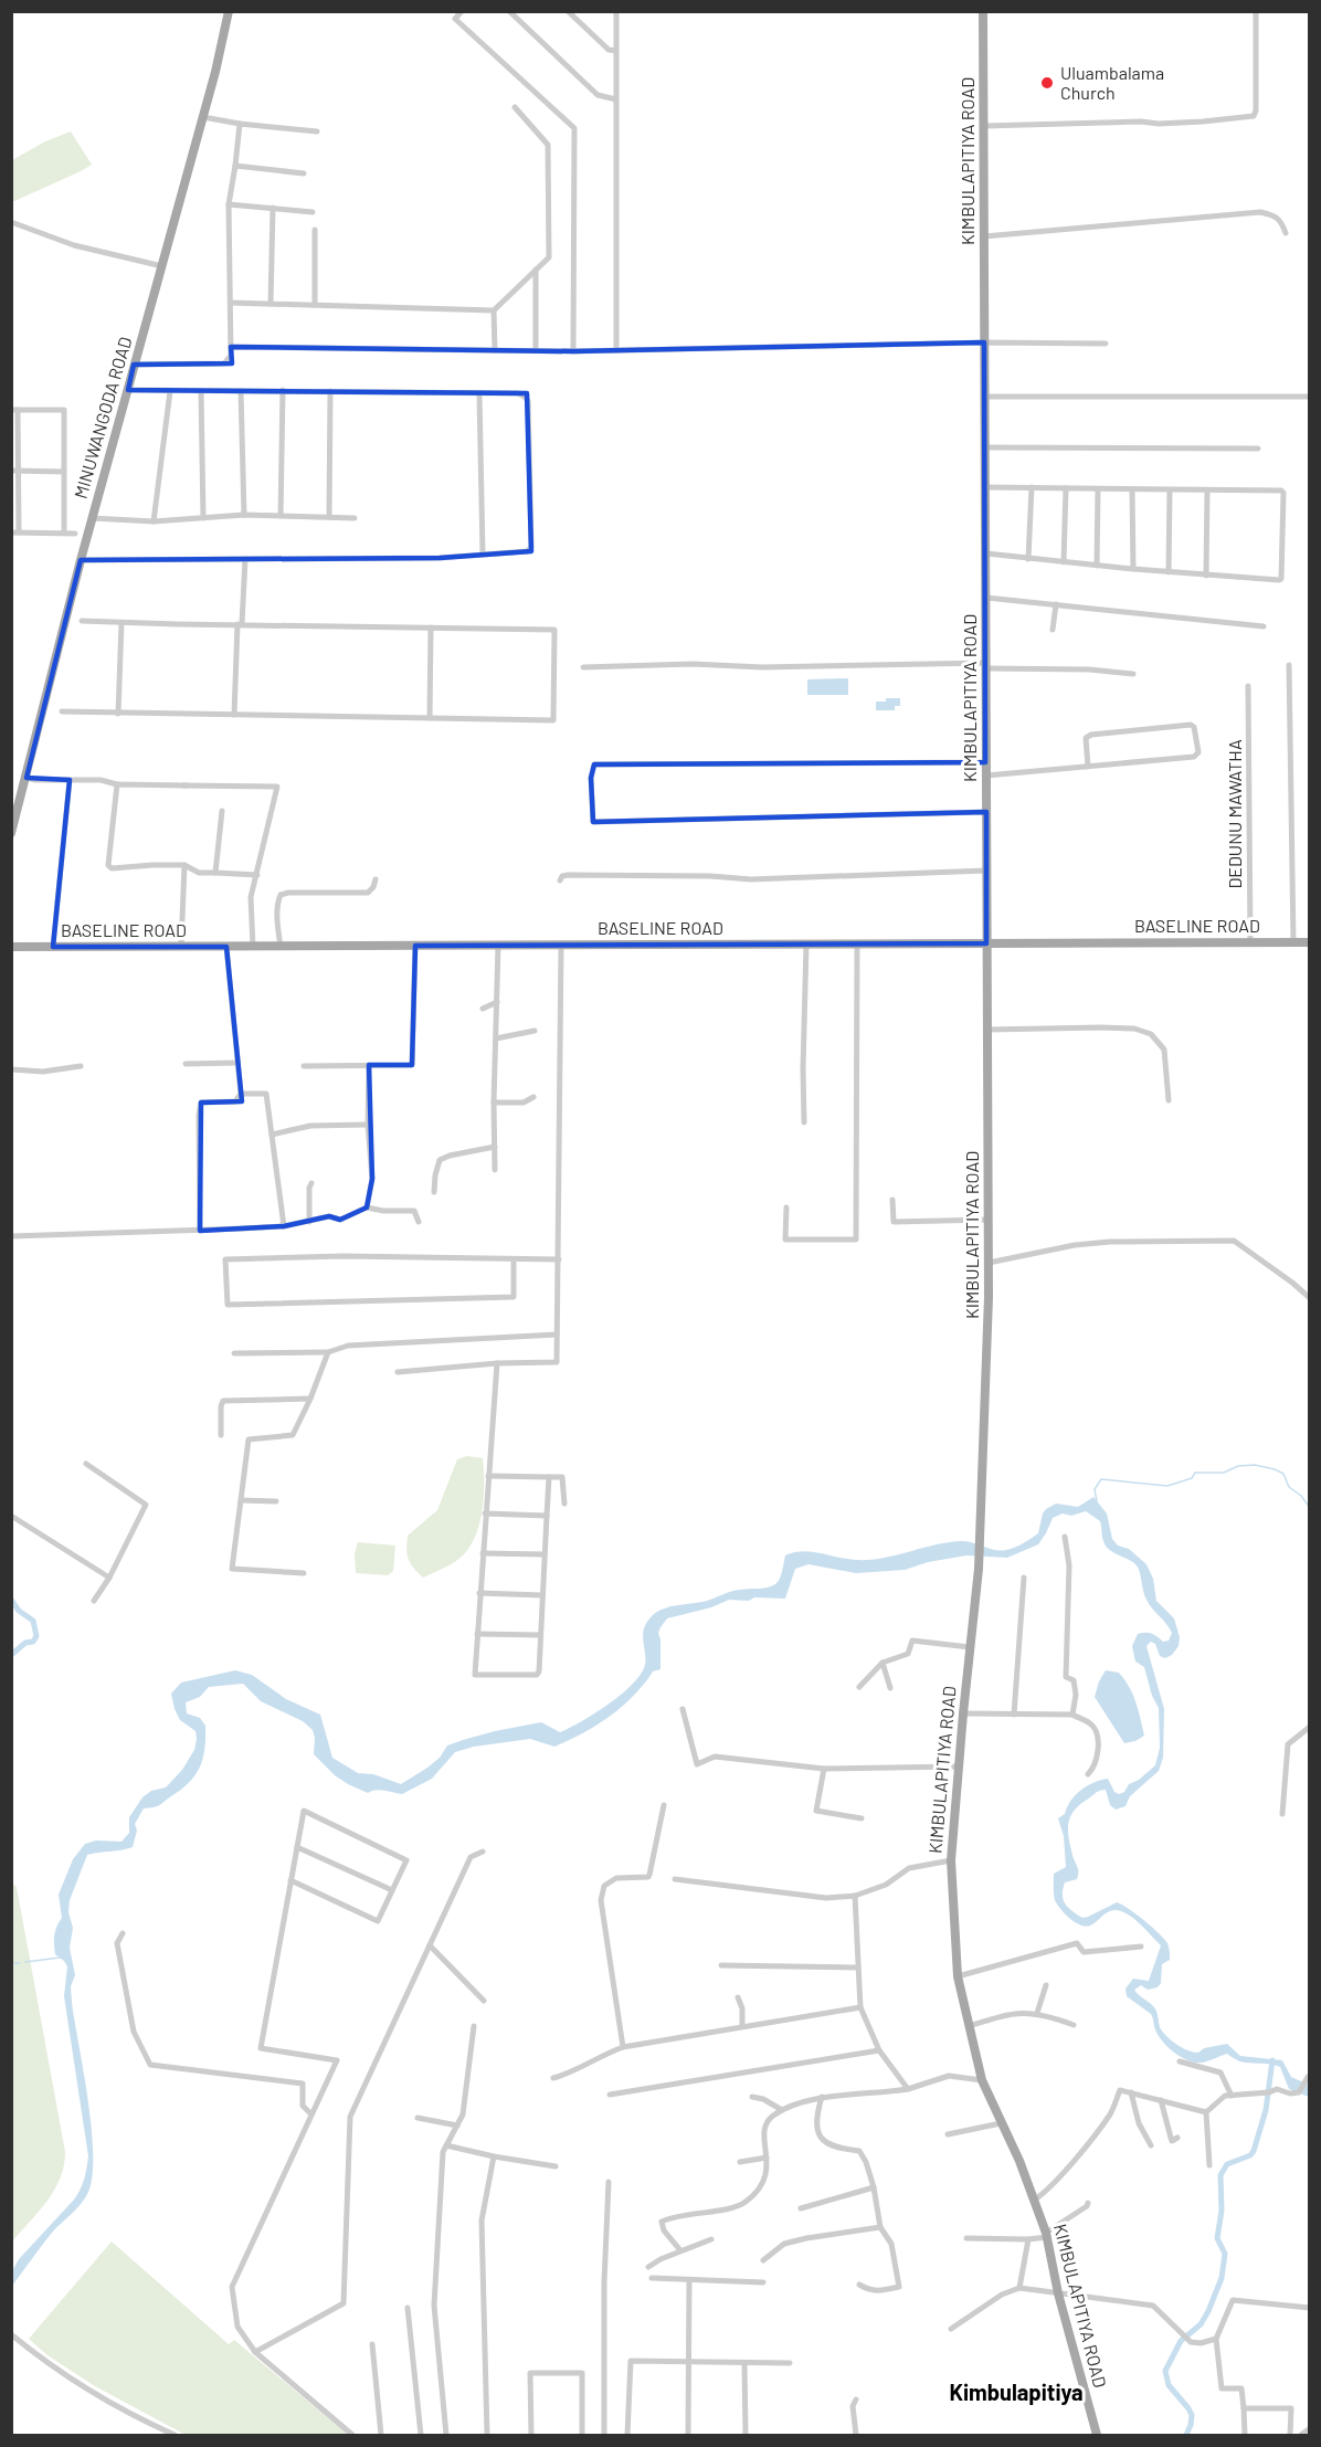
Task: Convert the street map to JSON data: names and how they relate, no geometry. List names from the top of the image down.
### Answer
{
  "streets": {
    "main road": ["KIMBULAPITIYA ROAD", "MINUWANGODA ROAD", "BASELINE ROAD"],
    "street": ["DEDUNU MAWATHA"]
  },
  "crossings": [
    ["KIMBULAPITIYA ROAD", "BASELINE ROAD"],
    ["DEDUNU MAWATHA", "BASELINE ROAD"]
  ],
  "districts": ["Kimbulapitiya"],
  "places": ["Uluambalama Church"]
}
